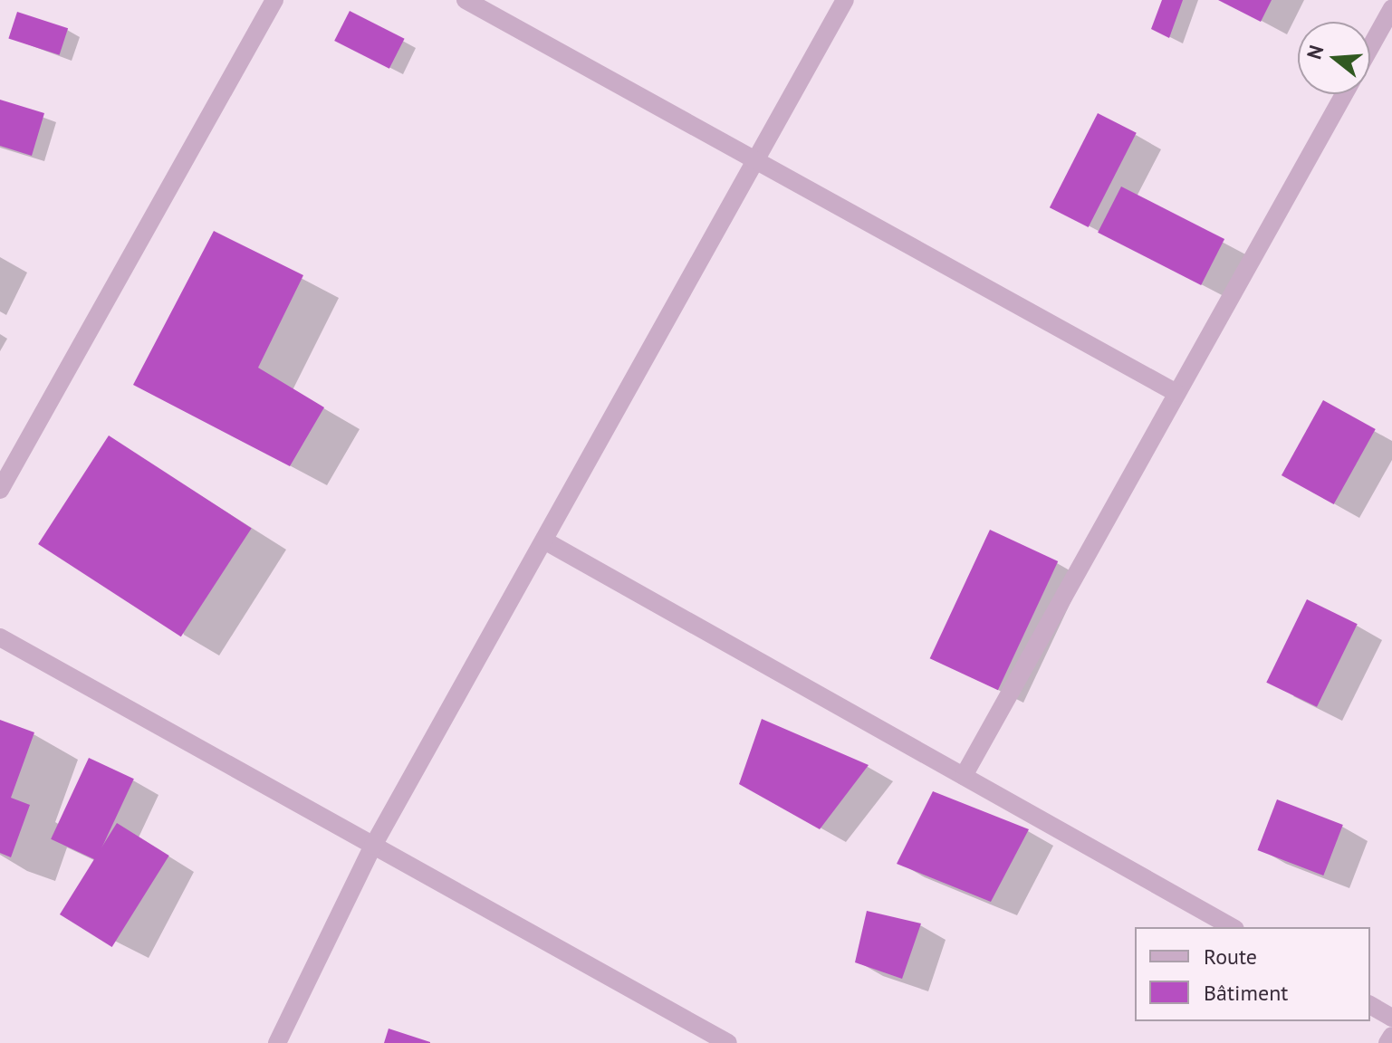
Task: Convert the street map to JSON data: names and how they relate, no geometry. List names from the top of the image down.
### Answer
{
  "legend": ["Route", "Bâtiment"],
  "north": "left"
}
